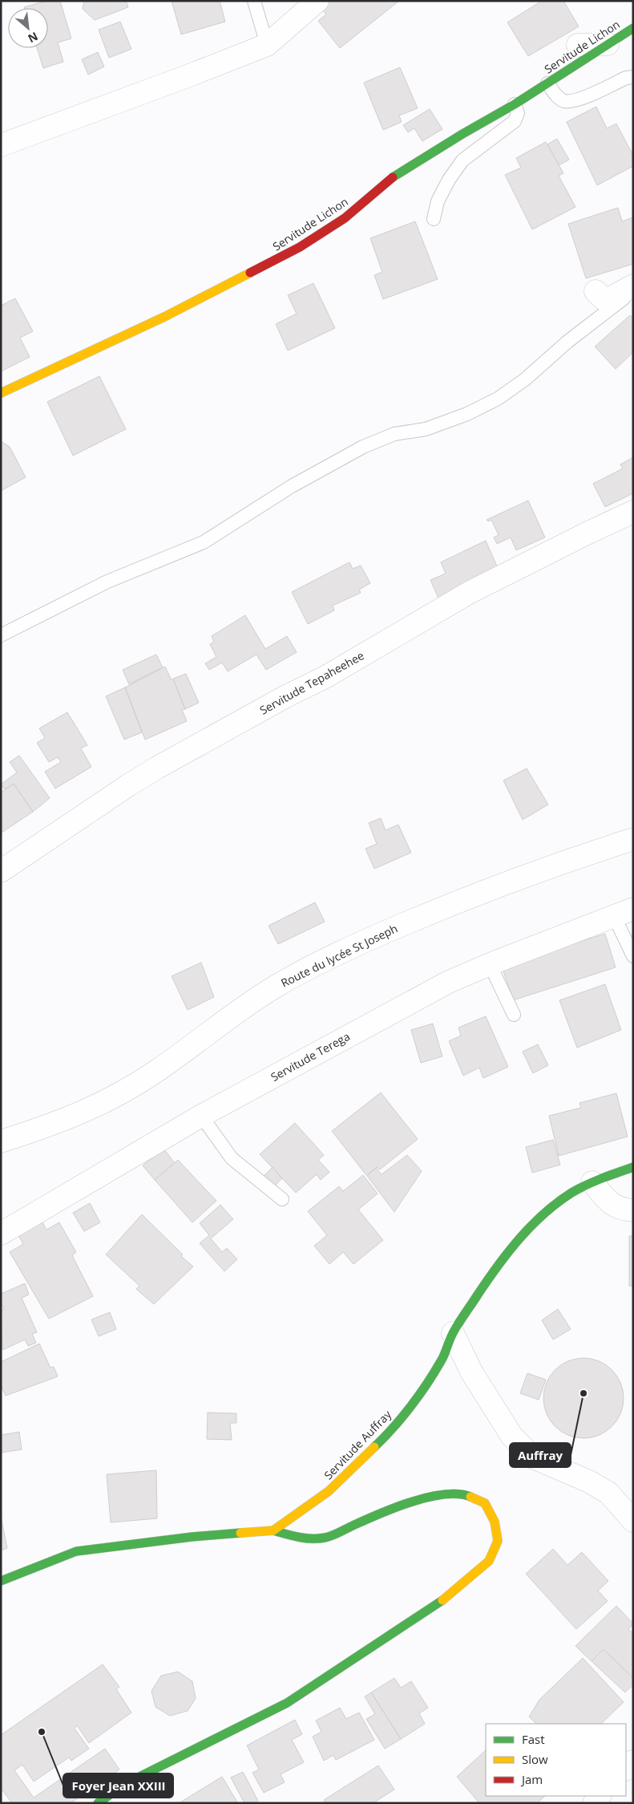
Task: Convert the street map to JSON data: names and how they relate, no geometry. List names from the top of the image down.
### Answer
{
  "streets": {
    "street": [
      "Servitude Lichon",
      "Servitude Tepaheehee",
      "Route du lycée St Joseph",
      "Servitude Terega",
      "Servitude Auffray"
    ]
  },
  "places": ["Auffray", "Foyer Jean XXIII"],
  "legend": ["Fast", "Slow", "Jam"],
  "north": "bottom right"
}
